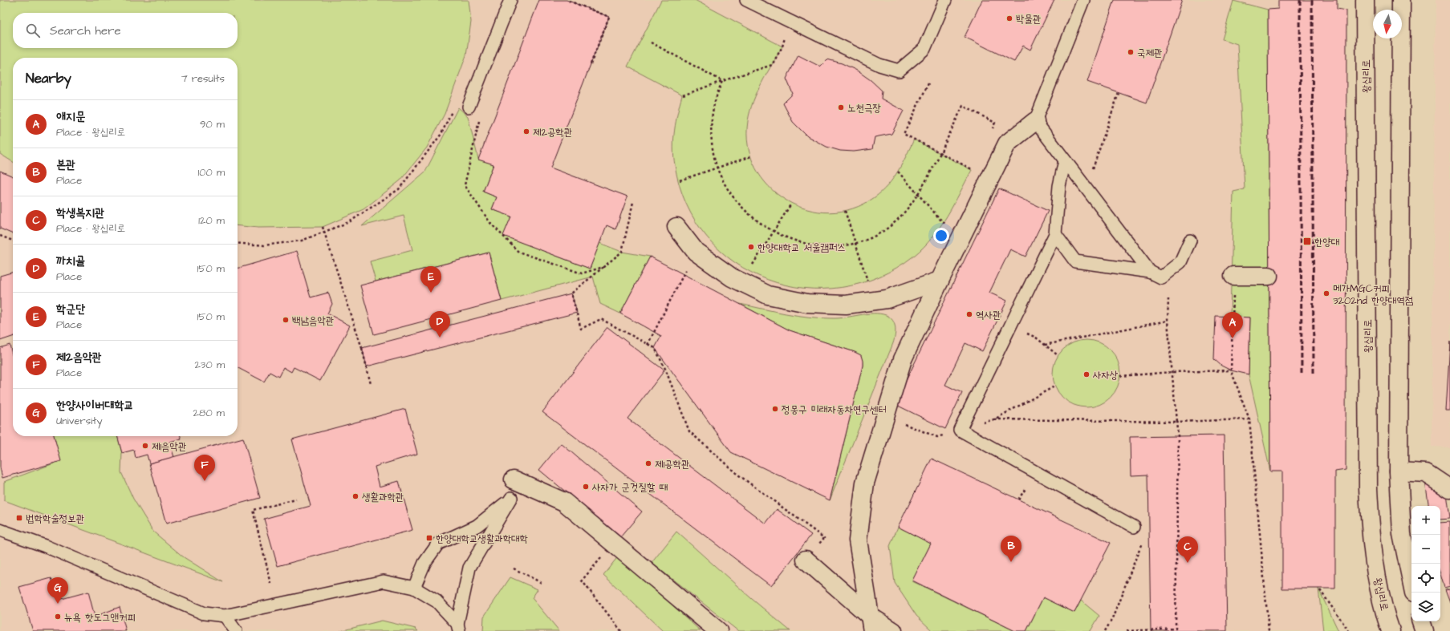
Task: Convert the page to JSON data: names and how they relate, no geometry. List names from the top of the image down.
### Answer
{
  "streets": {
    "street": ["왕십리로"]
  },
  "places": {
    "other": [
      "박물관",
      "국제관",
      "노천극장",
      "제2공학관",
      "한양대학교 서울캠퍼스",
      "메가MGC커피 3202nd 한양대역점",
      "역사관",
      "백남음악관",
      "사자상",
      "정몽구 미래자동차연구센터",
      "제1음악관",
      "제1공학관",
      "사자가 군것질할 때",
      "생활과학관",
      "뉴욕 핫도그앤커피"
    ],
    "transit": ["한양대", "법학학술정보관", "한양대학교생활과학대학"]
  },
  "north": "bottom",
  "page": {
    "search": "Search here",
    "heading": ["Nearby", "7 results"],
    "list": [
      {
        "mark": "A",
        "name": "애지문",
        "note": "Place · 왕십리로",
        "value": "90 m"
      },
      {
        "mark": "B",
        "name": "본관",
        "note": "Place",
        "value": "100 m"
      },
      {
        "mark": "C",
        "name": "학생복지관",
        "note": "Place · 왕십리로",
        "value": "120 m"
      },
      {
        "mark": "D",
        "name": "까치골",
        "note": "Place",
        "value": "150 m"
      },
      {
        "mark": "E",
        "name": "학군단",
        "note": "Place",
        "value": "150 m"
      },
      {
        "mark": "F",
        "name": "제2음악관",
        "note": "Place",
        "value": "230 m"
      },
      {
        "mark": "G",
        "name": "한양사이버대학교",
        "note": "University",
        "value": "280 m"
      }
    ],
    "pins": [
      "E",
      "D",
      "A",
      "F",
      "B",
      "C",
      "G"
    ],
    "map_buttons": ["+", "−"]
  }
}
